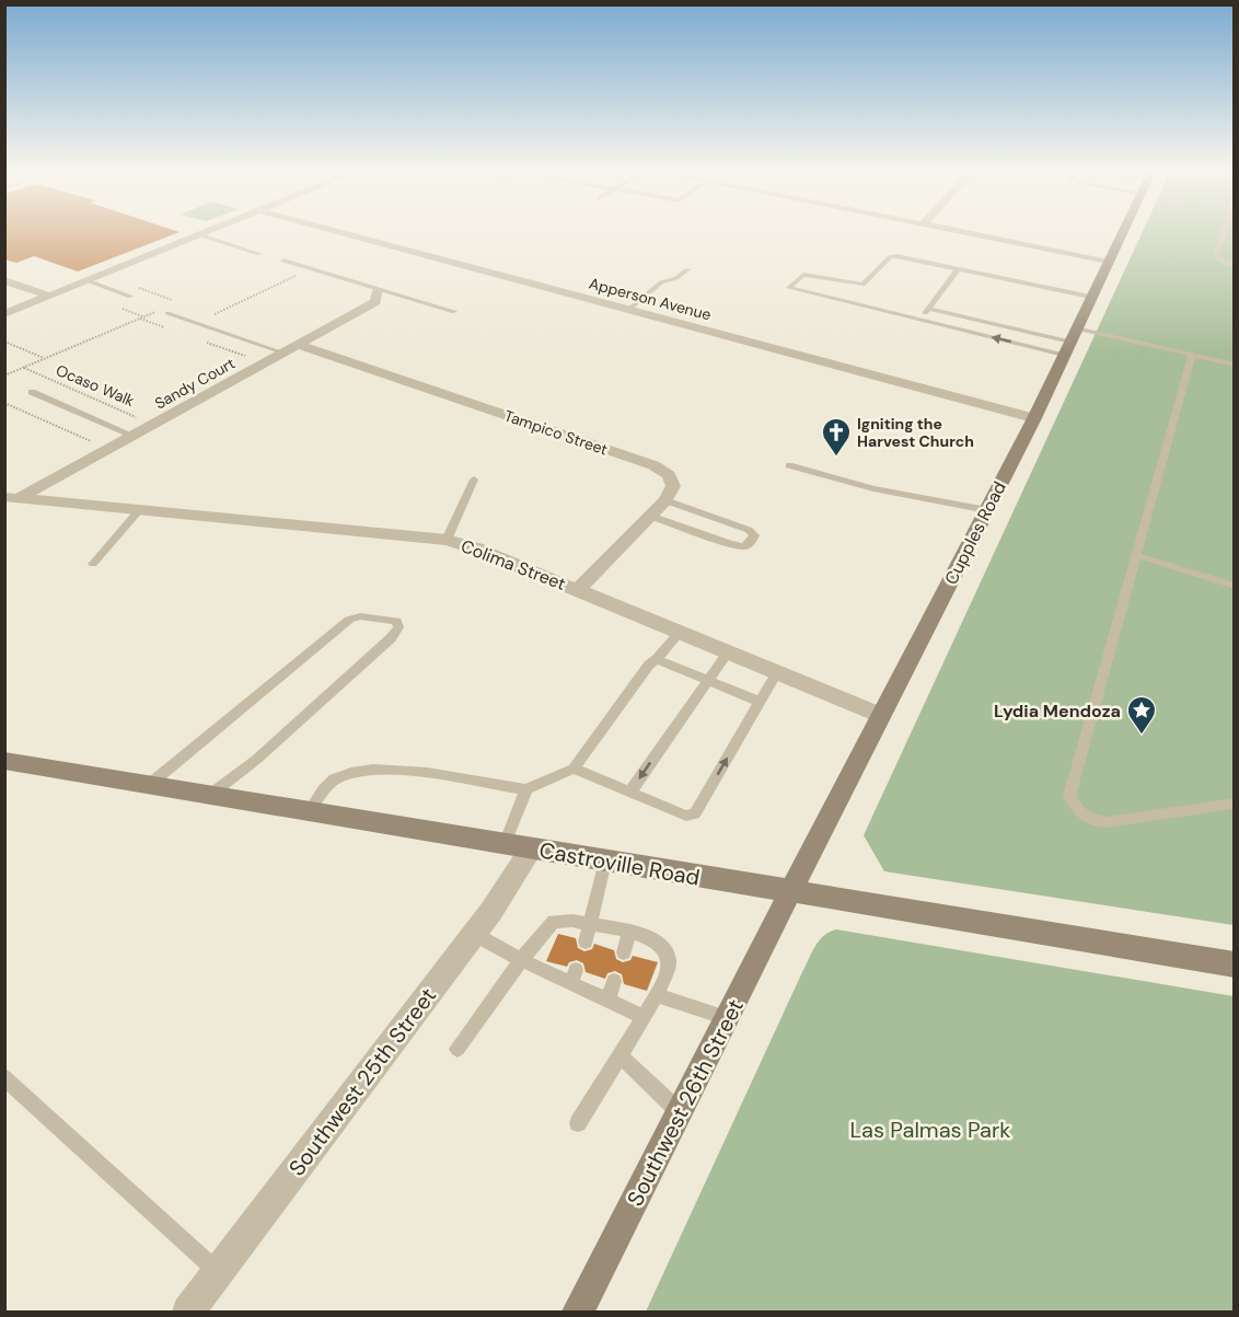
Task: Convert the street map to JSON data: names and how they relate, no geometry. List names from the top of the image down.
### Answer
{
  "streets": {
    "street": [
      "Apperson Avenue",
      "Sandy Court",
      "Tampico Street",
      "Cupples Road",
      "Colima Street",
      "Castroville Road",
      "Southwest 25th Street",
      "Southwest 26th Street"
    ],
    "path": ["Ocaso Walk"]
  },
  "crossings": [
    ["Apperson Avenue", "Cupples Road"],
    ["Sandy Court", "Ocaso Walk"],
    ["Sandy Court", "Tampico Street"],
    ["Sandy Court", "Colima Street"],
    ["Cupples Road", "Colima Street"],
    ["Cupples Road", "Castroville Road"],
    ["Cupples Road", "Southwest 26th Street"],
    ["Castroville Road", "Southwest 25th Street"],
    ["Castroville Road", "Southwest 26th Street"]
  ],
  "parks": ["Las Palmas Park"],
  "places": {
    "church": ["Igniting the Harvest Church"],
    "place": ["Lydia Mendoza"]
  }
}
